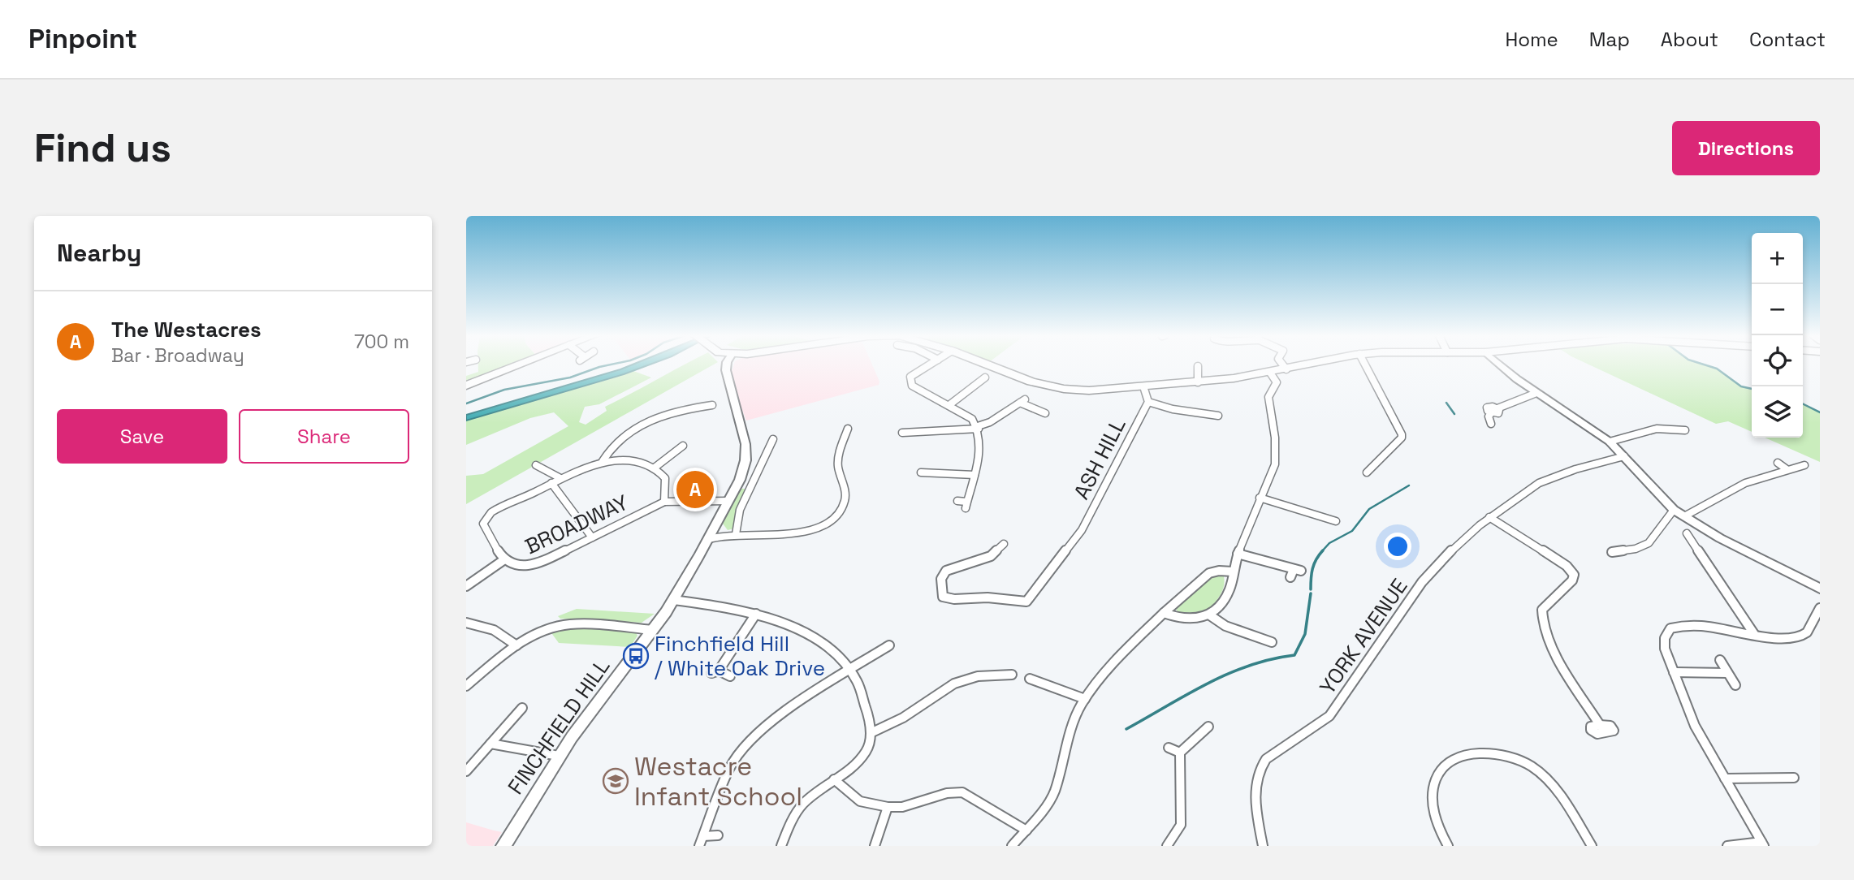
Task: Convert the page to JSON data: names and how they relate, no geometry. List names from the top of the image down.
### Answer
{
  "streets": {
    "main road": ["FINCHFIELD HILL"],
    "street": ["ASH HILL", "BROADWAY", "YORK AVENUE"]
  },
  "crossings": [
    ["BROADWAY", "FINCHFIELD HILL"]
  ],
  "places": {
    "bus stop": ["Finchfield Hill / White Oak Drive"],
    "school or university": ["Westacre Infant School"]
  },
  "page": {
    "header": "Pinpoint",
    "nav": [
      "Home",
      "Map",
      "About",
      "Contact"
    ],
    "buttons": [
      "Directions",
      ["Save", "Share"]
    ],
    "title": "Find us",
    "heading": "Nearby",
    "map_buttons": ["+", "−"],
    "list": [
      {
        "mark": "A",
        "name": "The Westacres",
        "note": "Bar · Broadway",
        "value": "700 m"
      }
    ],
    "pins": "A"
  }
}
